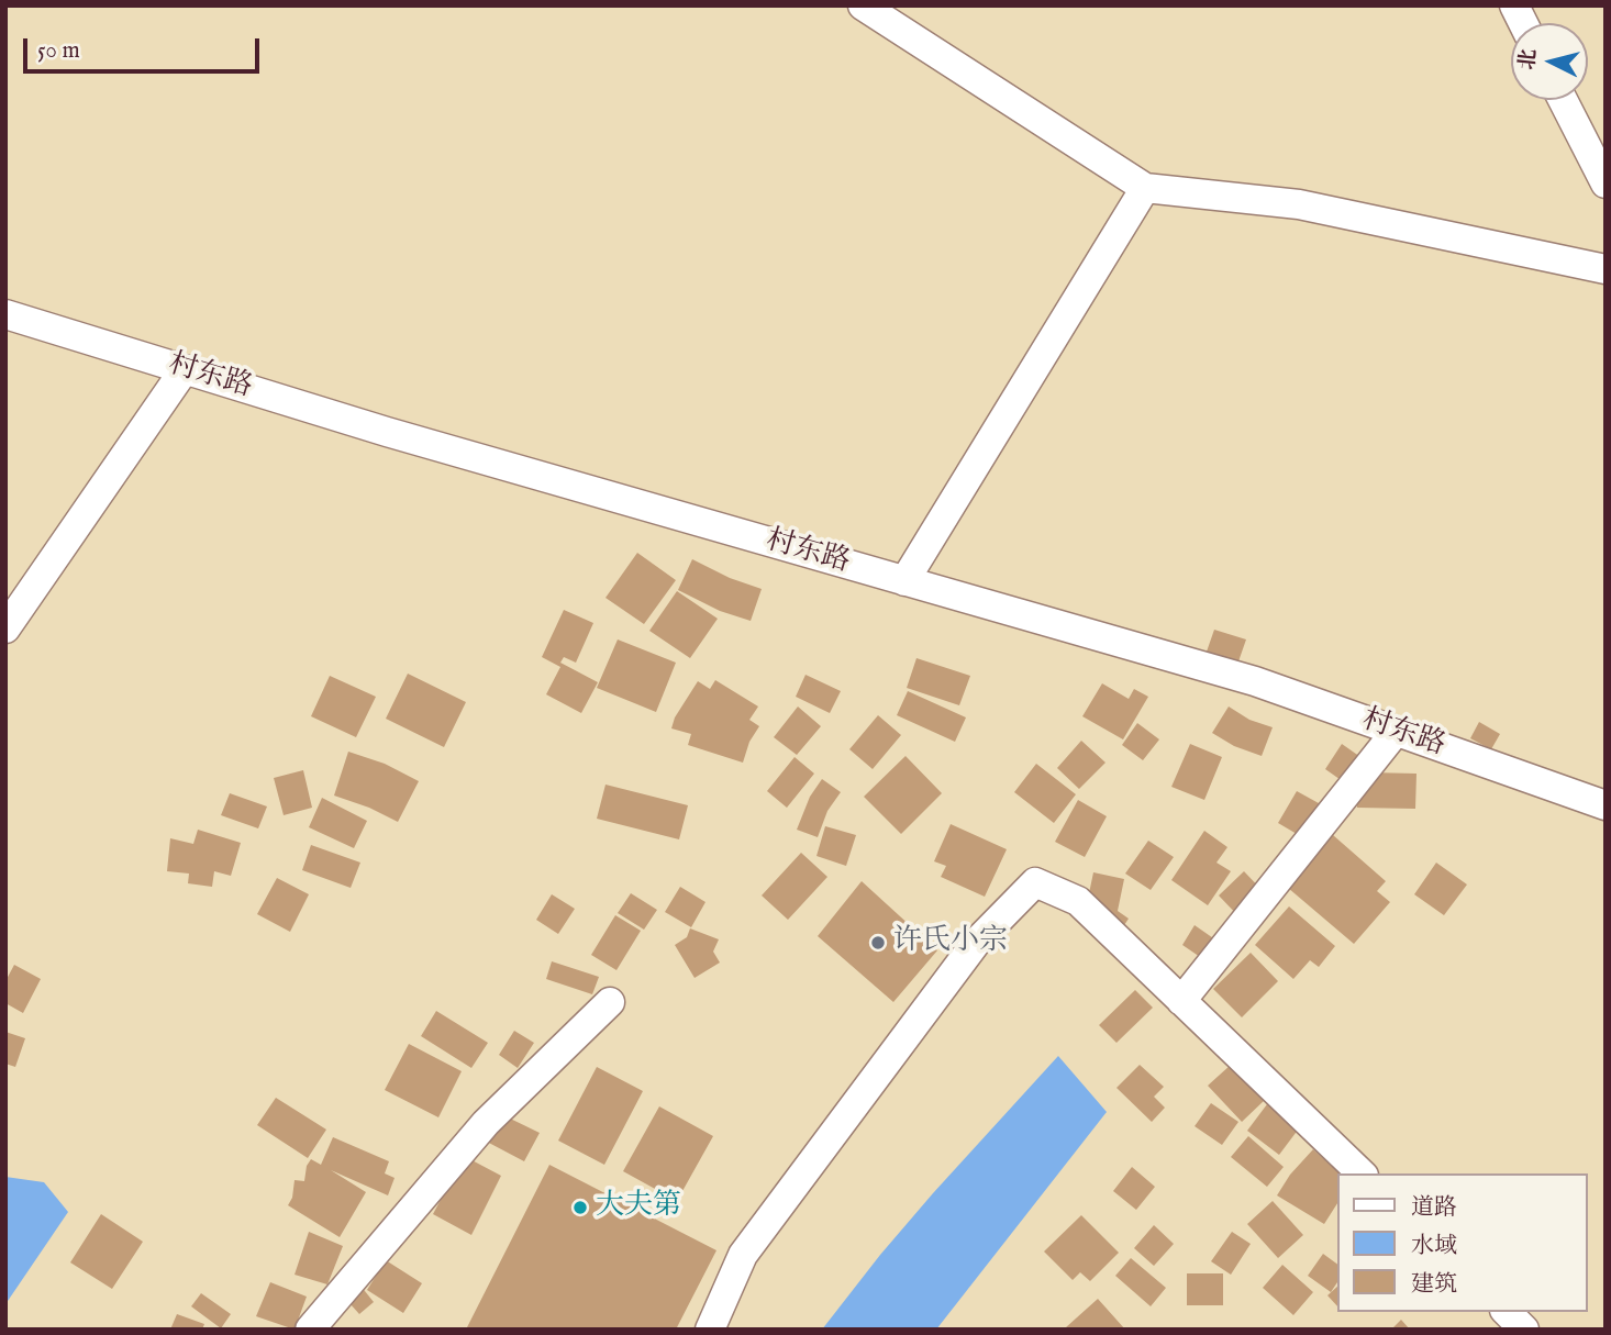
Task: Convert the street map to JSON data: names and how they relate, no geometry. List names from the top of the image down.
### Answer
{
  "streets": {
    "street": ["村东路"]
  },
  "places": ["许氏小宗", "大夫第"],
  "legend": ["道路", "水域", "建筑"],
  "scale_bar": "50 m",
  "north": "left"
}
